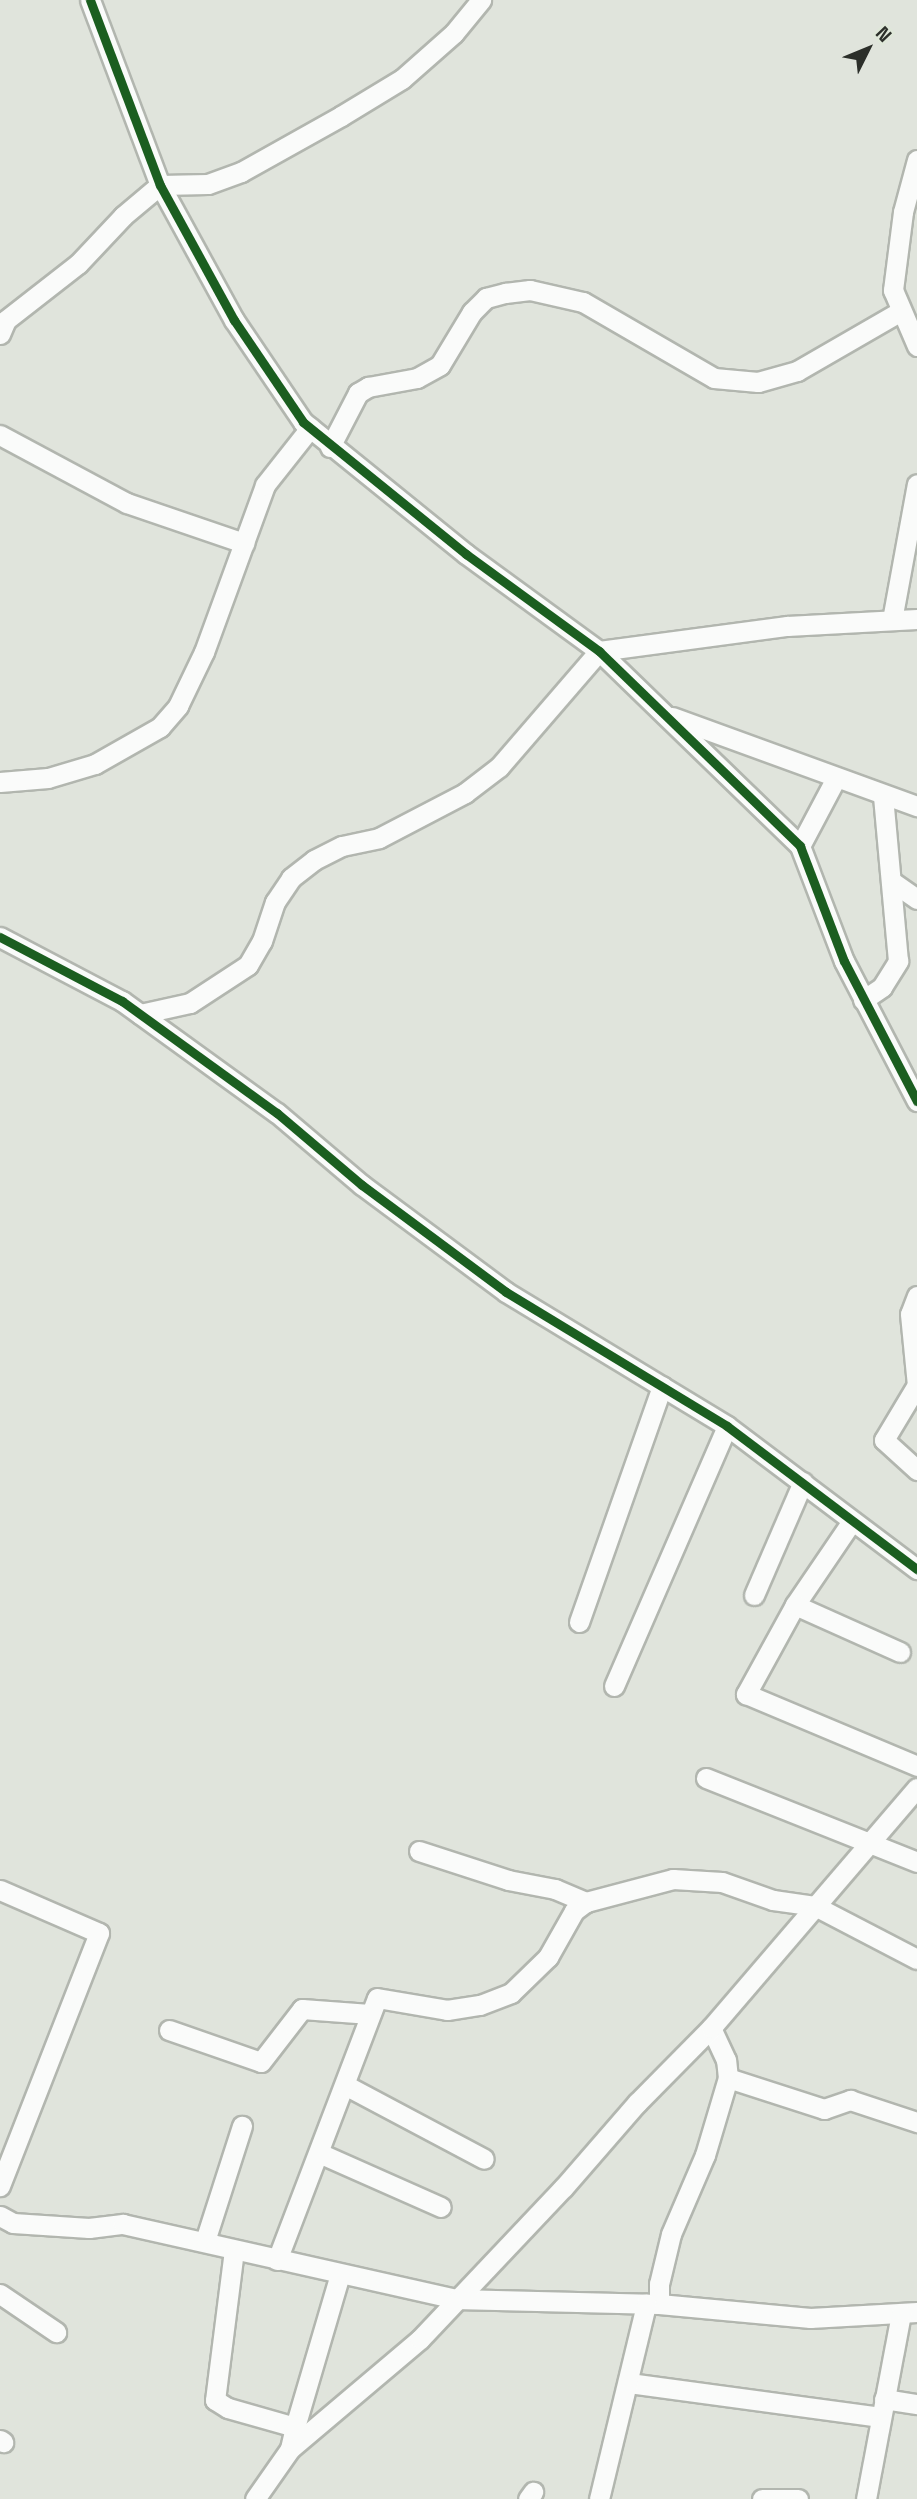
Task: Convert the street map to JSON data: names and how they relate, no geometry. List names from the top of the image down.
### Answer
{
  "north": "top right"
}
